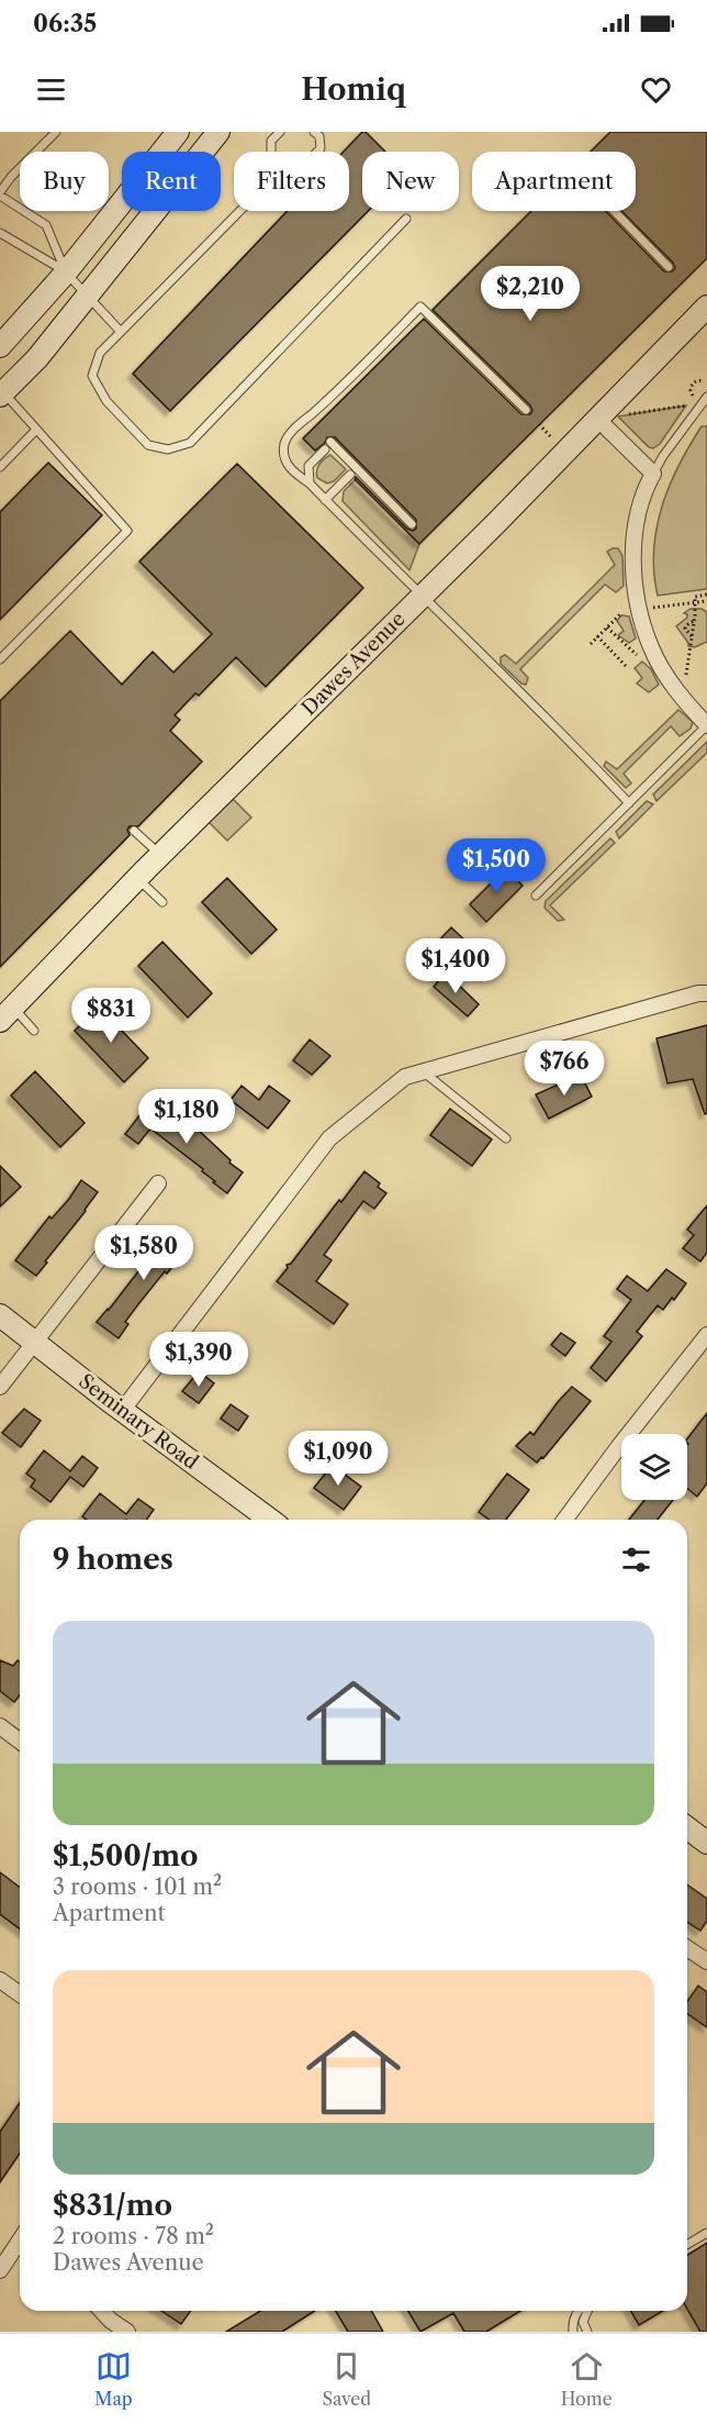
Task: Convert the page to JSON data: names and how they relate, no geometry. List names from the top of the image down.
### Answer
{
  "streets": {
    "main road": ["Dawes Avenue", "Seminary Road"]
  },
  "page": {
    "status": "06:35",
    "header": "Homiq",
    "chip": [
      "Buy",
      "Rent",
      "Filters",
      "New",
      "Apartment"
    ],
    "price": [
      "$2,210",
      "$1,500",
      "$1,400",
      "$831",
      "$766",
      "$1,180",
      "$1,580",
      "$1,390",
      "$1,090"
    ],
    "heading": "9 homes",
    "list": [
      {
        "name": "$1,500/mo",
        "note": "3 rooms · 101 m² · Apartment"
      },
      {
        "name": "$831/mo",
        "note": "2 rooms · 78 m² · Dawes Avenue"
      }
    ],
    "tabs": ["Map", "Saved", "Home"]
  }
}
